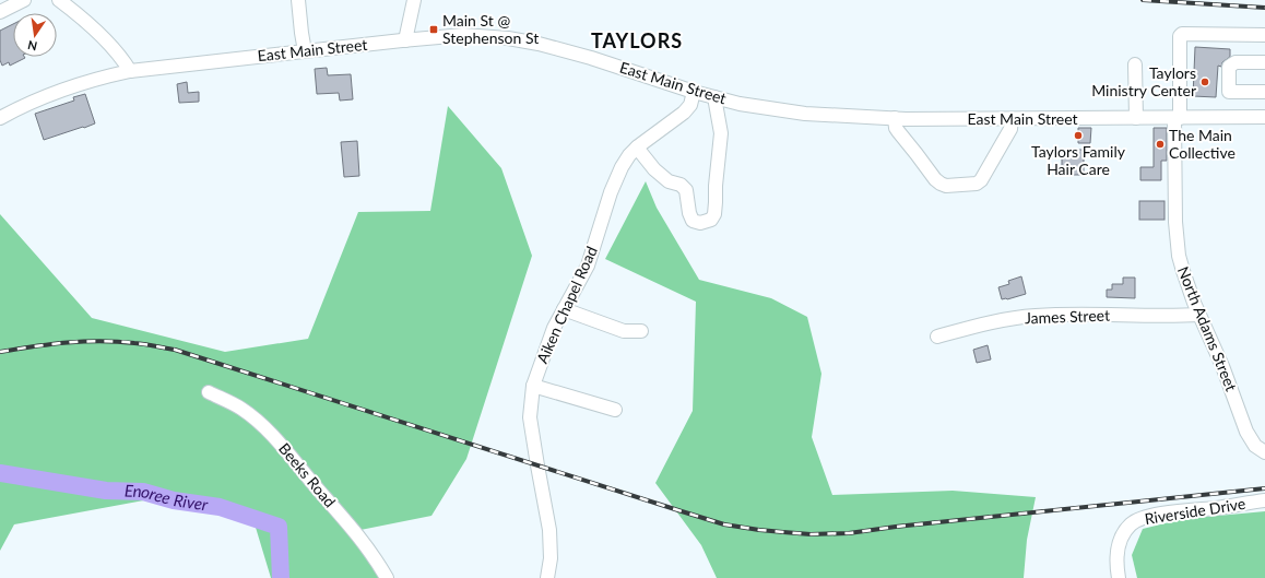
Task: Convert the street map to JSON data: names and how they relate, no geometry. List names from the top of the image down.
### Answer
{
  "streets": {
    "street": [
      "East Main Street",
      "Aiken Chapel Road",
      "James Street",
      "North Adams Street",
      "Beeks Road",
      "Riverside Drive"
    ]
  },
  "crossings": [
    ["East Main Street", "Aiken Chapel Road"],
    ["East Main Street", "North Adams Street"],
    ["James Street", "North Adams Street"]
  ],
  "districts": ["TAYLORS"],
  "water": ["Enoree River"],
  "places": {
    "transit": ["Main St @ Stephenson St"],
    "other": ["Taylors Ministry Center", "Taylors Family Hair Care", "The Main Collective"]
  },
  "north": "bottom"
}
